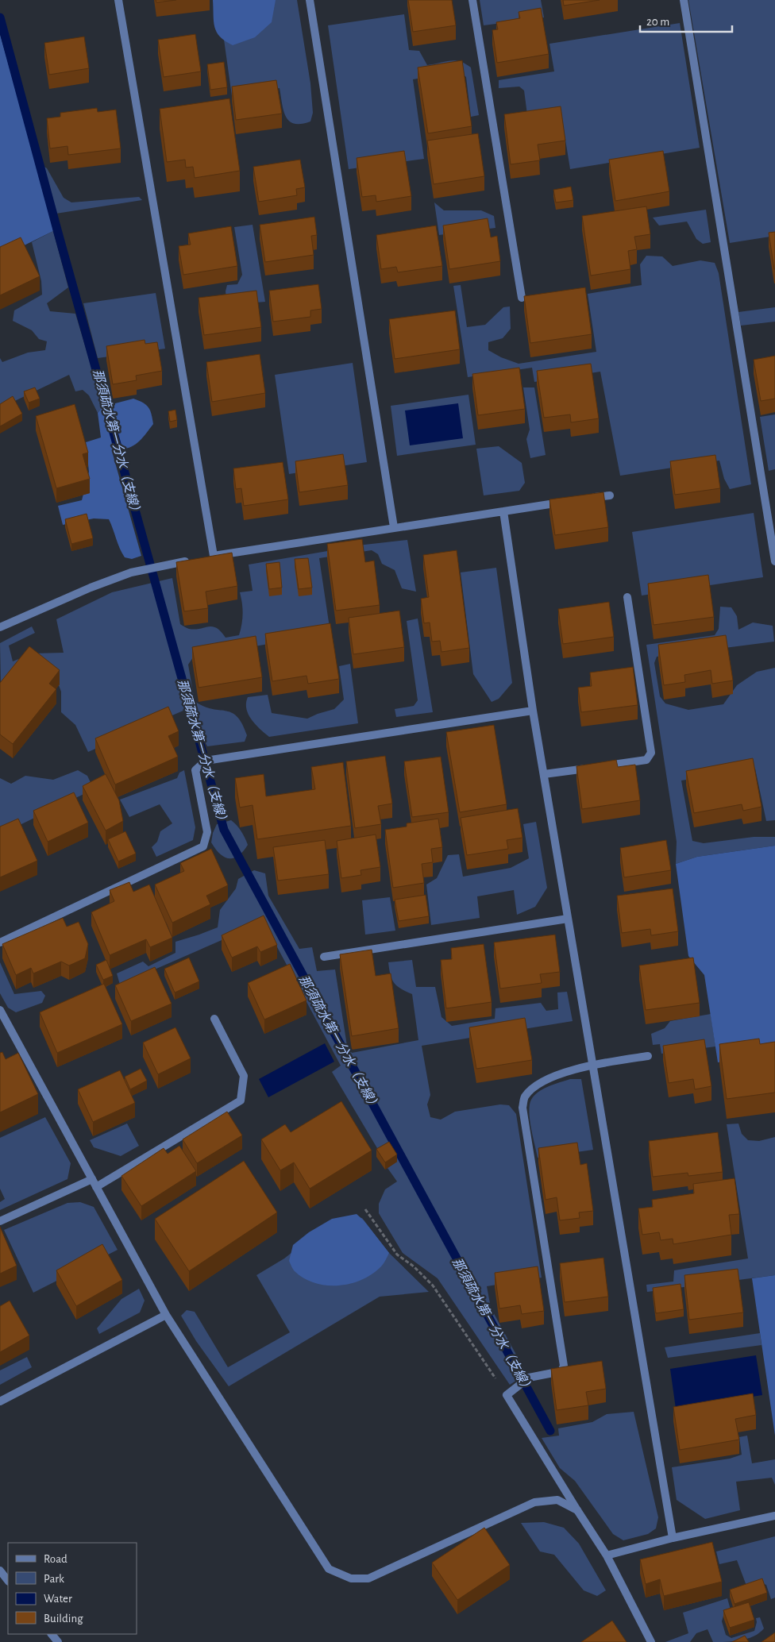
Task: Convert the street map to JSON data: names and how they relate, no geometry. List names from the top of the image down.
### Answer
{
  "water": ["那須疏水第一分水（支線）"],
  "legend": [
    "Road",
    "Park",
    "Water",
    "Building"
  ],
  "scale_bar": "20 m"
}
